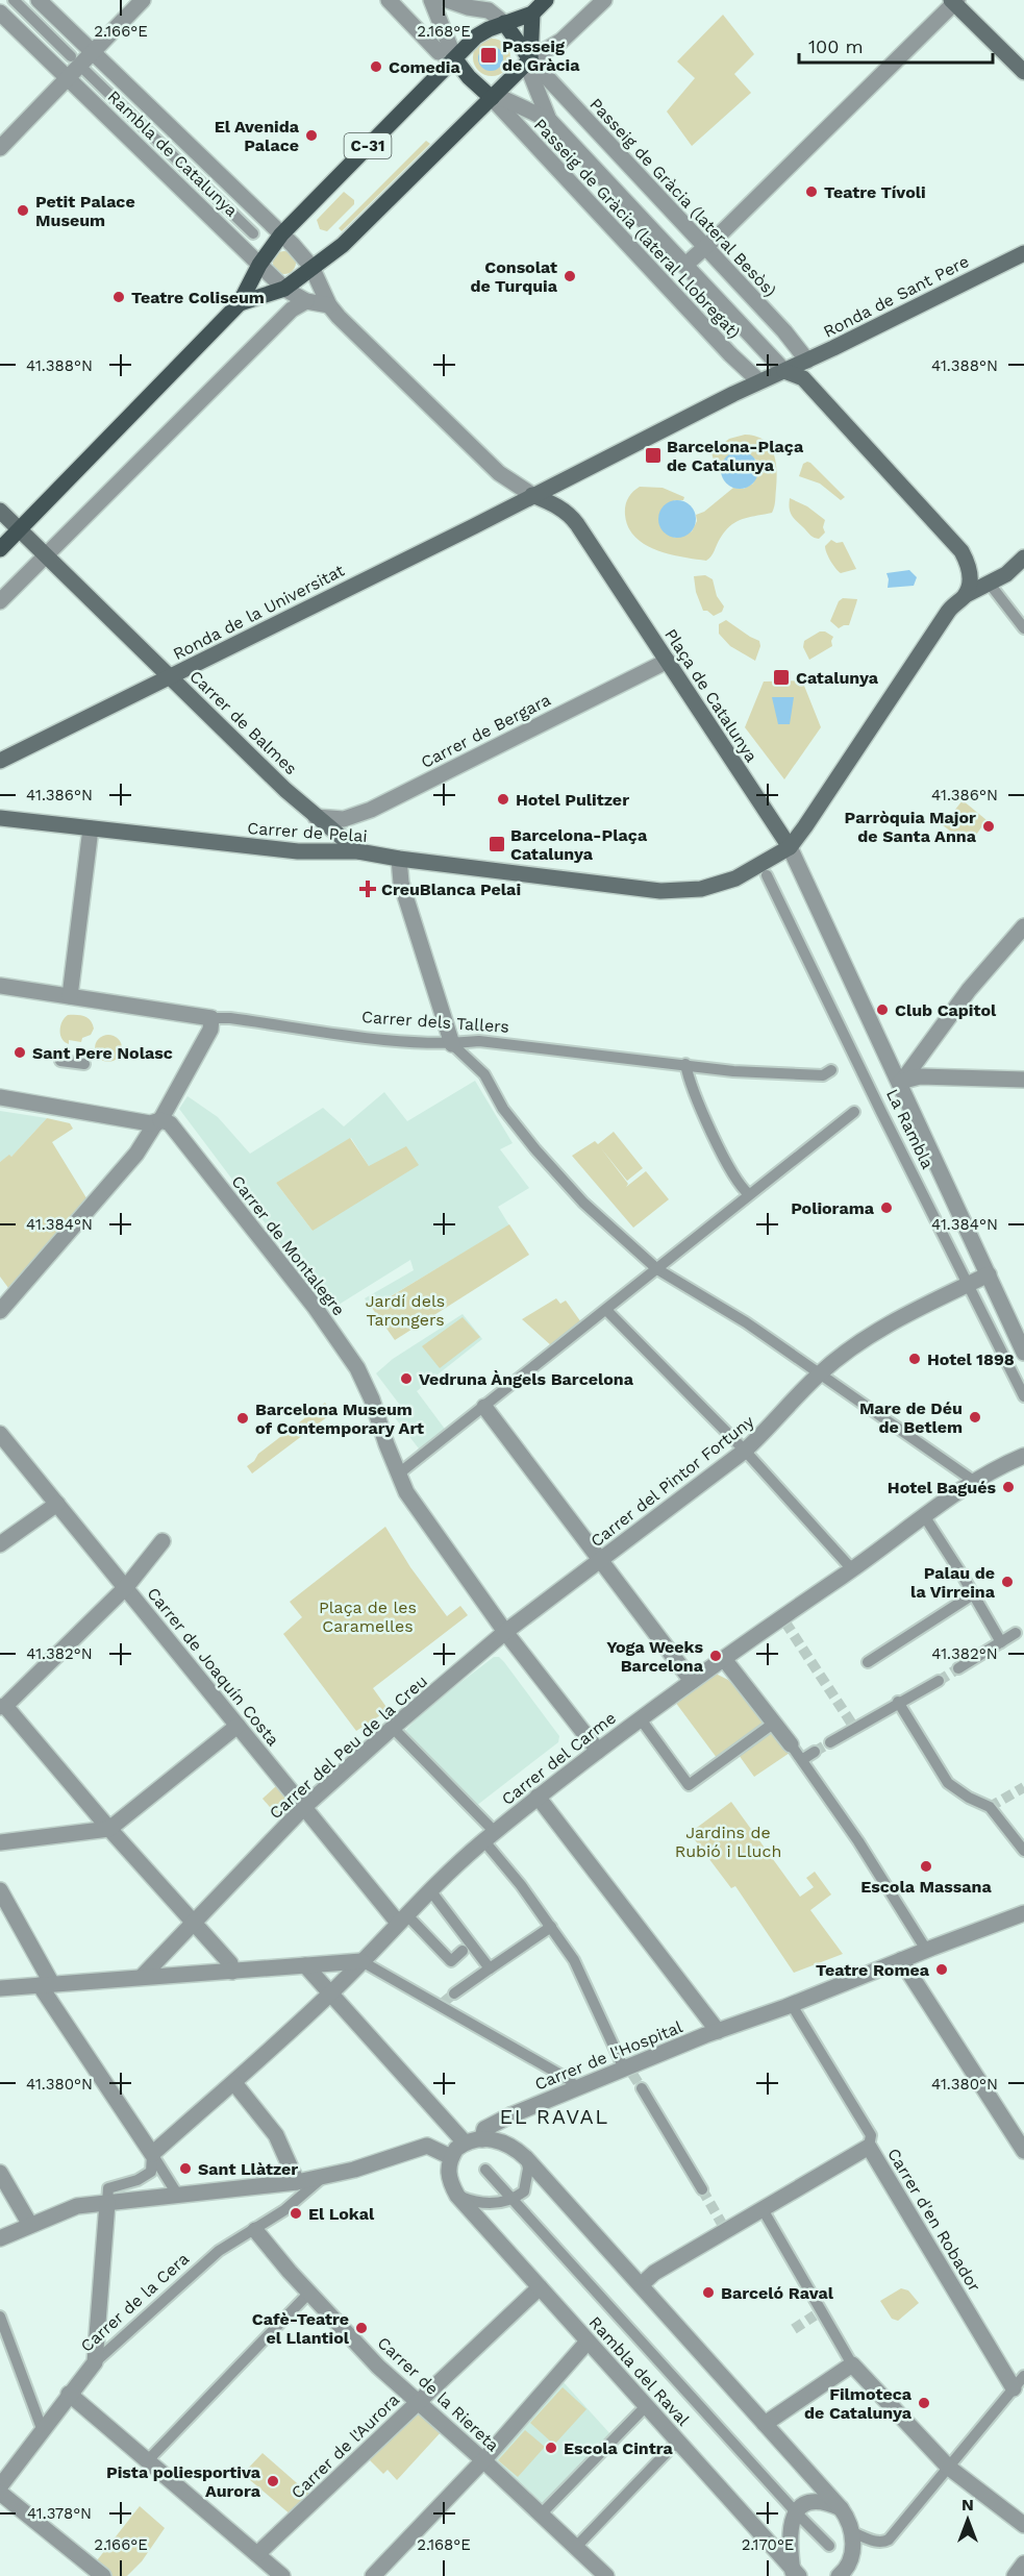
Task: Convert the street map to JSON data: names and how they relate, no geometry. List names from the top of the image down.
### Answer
{
  "streets": {
    "main road": [
      "C-31",
      "Ronda de Sant Pere",
      "Ronda de la Universitat",
      "Plaça de Catalunya",
      "Carrer de Balmes",
      "Carrer de Pelai"
    ],
    "street": [
      "Rambla de Catalunya",
      "Passeig de Gràcia (lateral Besòs)",
      "Passeig de Gràcia (lateral Llobregat)",
      "Carrer de Bergara",
      "Carrer dels Tallers",
      "La Rambla",
      "Carrer de Montalegre",
      "Carrer del Pintor Fortuny",
      "Carrer de Joaquín Costa",
      "Carrer del Peu de la Creu",
      "Carrer del Carme",
      "Carrer de l'Hospital",
      "Carrer d'en Robador",
      "Carrer de la Cera",
      "Rambla del Raval",
      "Carrer de la Riereta",
      "Carrer de l'Aurora"
    ]
  },
  "crossings": [
    ["C-31", "Rambla de Catalunya"],
    ["C-31", "Passeig de Gràcia (lateral Besòs)"],
    ["C-31", "Passeig de Gràcia (lateral Llobregat)"],
    ["C-31", "Carrer de Balmes"],
    ["Rambla de Catalunya", "Ronda de la Universitat"],
    ["Rambla de Catalunya", "Plaça de Catalunya"],
    ["Passeig de Gràcia (lateral Besòs)", "Ronda de Sant Pere"],
    ["Ronda de la Universitat", "Plaça de Catalunya"],
    ["Ronda de la Universitat", "Carrer de Balmes"],
    ["Plaça de Catalunya", "Carrer de Bergara"],
    ["Plaça de Catalunya", "Carrer de Pelai"],
    ["Plaça de Catalunya", "La Rambla"],
    ["Carrer de Balmes", "Carrer de Bergara"],
    ["Carrer de Balmes", "Carrer de Pelai"],
    ["Carrer de Pelai", "La Rambla"],
    ["La Rambla", "Carrer del Pintor Fortuny"],
    ["Carrer de Montalegre", "Carrer del Pintor Fortuny"],
    ["Carrer de Montalegre", "Carrer del Peu de la Creu"],
    ["Carrer de Montalegre", "Carrer del Carme"],
    ["Carrer del Pintor Fortuny", "Carrer del Peu de la Creu"],
    ["Carrer de Joaquín Costa", "Carrer del Peu de la Creu"],
    ["Carrer de Joaquín Costa", "Carrer del Carme"],
    ["Carrer de l'Hospital", "Carrer d'en Robador"],
    ["Carrer de l'Hospital", "Rambla del Raval"],
    ["Carrer de la Cera", "Carrer de la Riereta"],
    ["Rambla del Raval", "Carrer de l'Aurora"],
    ["Carrer de la Riereta", "Carrer de l'Aurora"]
  ],
  "districts": ["EL RAVAL"],
  "parks": ["Jardí dels Tarongers", "Plaça de les Caramelles", "Jardins de Rubió i Lluch"],
  "places": {
    "transit": [
      "Passeig de Gràcia",
      "Barcelona-Plaça de Catalunya",
      "Catalunya",
      "Barcelona-Plaça Catalunya"
    ],
    "other": [
      "Comedia",
      "El Avenida Palace",
      "Teatre Tívoli",
      "Petit Palace Museum",
      "Consolat de Turquia",
      "Teatre Coliseum",
      "Hotel Pulitzer",
      "Parròquia Major de Santa Anna",
      "Club Capitol",
      "Sant Pere Nolasc",
      "Poliorama",
      "Hotel 1898",
      "Vedruna Àngels Barcelona",
      "Mare de Déu de Betlem",
      "Barcelona Museum of Contemporary Art",
      "Hotel Bagués",
      "Palau de la Virreina",
      "Yoga Weeks Barcelona",
      "Escola Massana",
      "Teatre Romea",
      "Sant Llàtzer",
      "El Lokal",
      "Barceló Raval",
      "Cafè-Teatre el Llantiol",
      "Filmoteca de Catalunya",
      "Escola Cintra",
      "Pista poliesportiva Aurora"
    ],
    "health": ["CreuBlanca Pelai"]
  },
  "scale_bar": "100 m",
  "north": "top",
  "coordinates": [
    "2.166°E",
    "2.168°E",
    "41.388°N",
    "41.386°N",
    "41.384°N",
    "41.382°N",
    "41.380°N",
    "41.378°N",
    "2.170°E"
  ]
}
